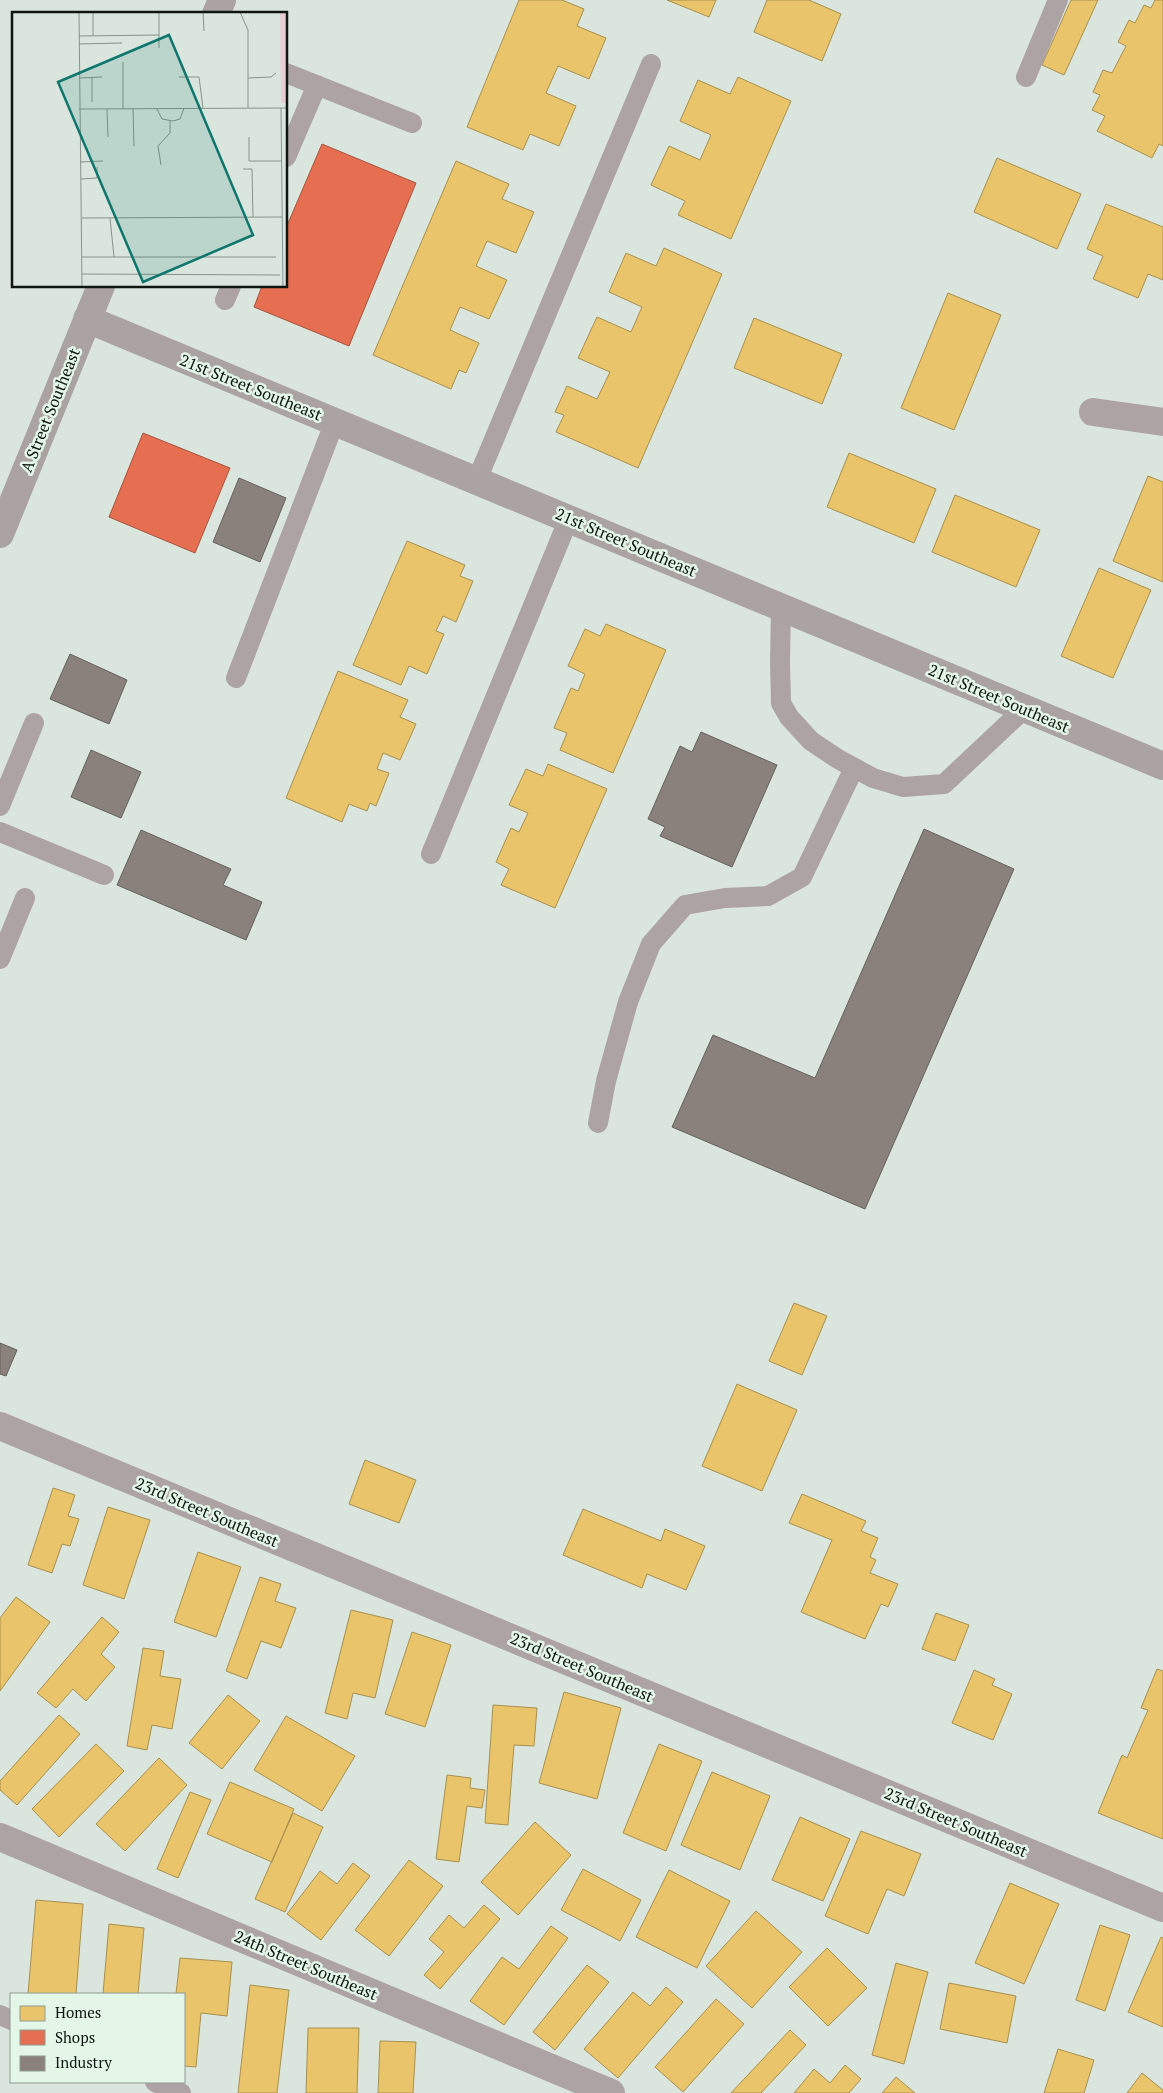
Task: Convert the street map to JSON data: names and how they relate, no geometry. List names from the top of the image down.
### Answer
{
  "streets": {
    "street": [
      "21st Street Southeast",
      "A Street Southeast",
      "23rd Street Southeast",
      "24th Street Southeast"
    ]
  },
  "crossings": [
    ["21st Street Southeast", "A Street Southeast"]
  ],
  "legend": ["Homes", "Shops", "Industry"]
}
